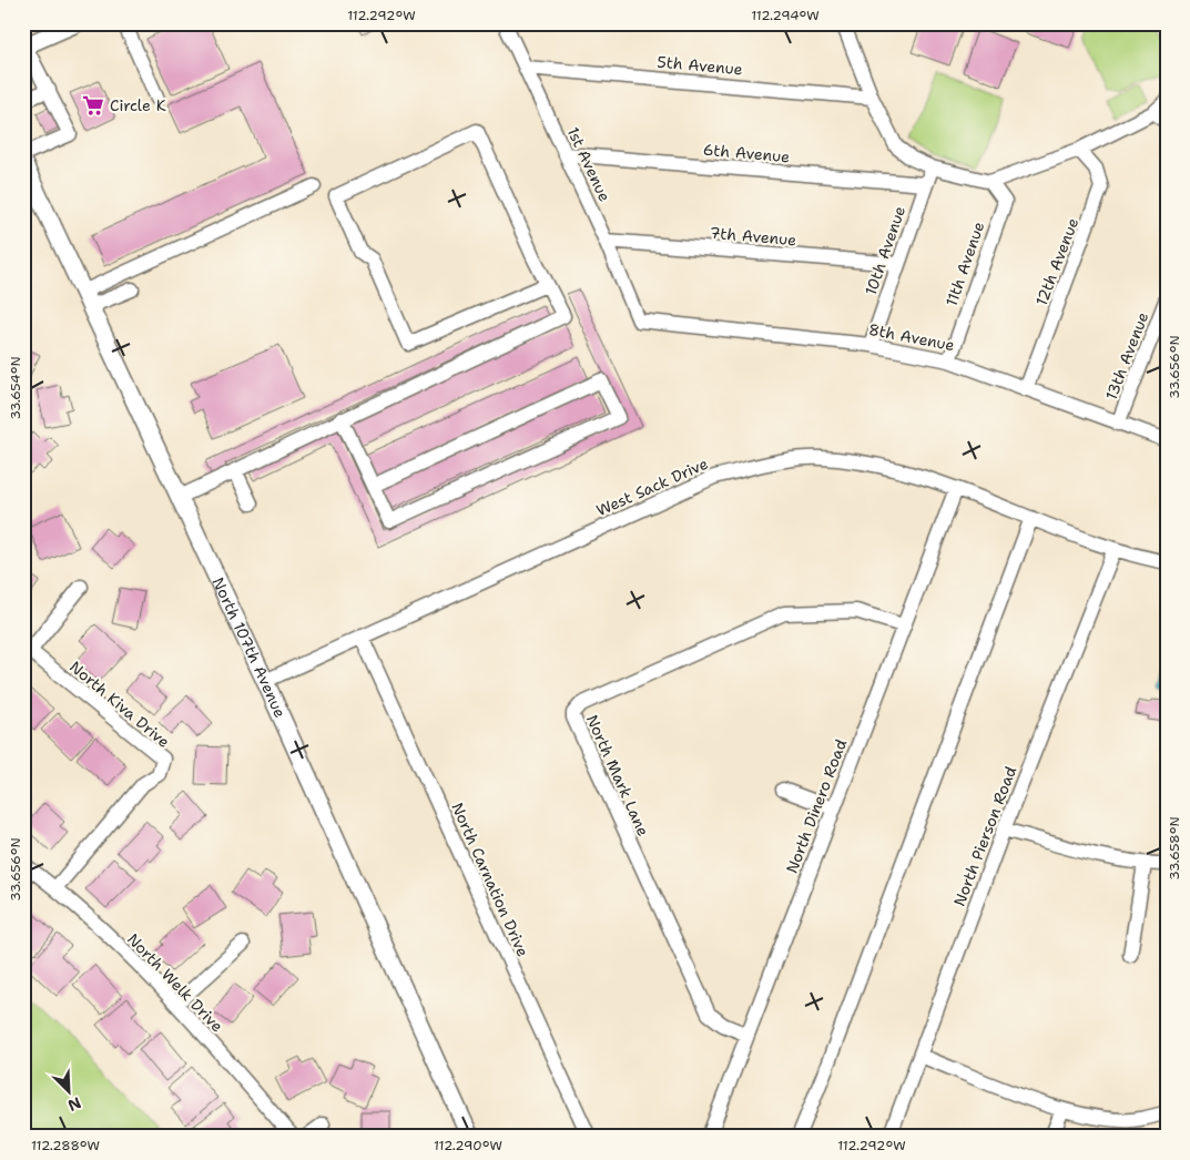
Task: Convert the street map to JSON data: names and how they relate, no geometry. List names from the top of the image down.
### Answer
{
  "streets": {
    "main road": ["North 107th Avenue"],
    "street": [
      "5th Avenue",
      "6th Avenue",
      "1st Avenue",
      "7th Avenue",
      "10th Avenue",
      "12th Avenue",
      "11th Avenue",
      "8th Avenue",
      "13th Avenue",
      "West Sack Drive",
      "North Kiva Drive",
      "North Mark Lane",
      "North Dinero Road",
      "North Pierson Road",
      "North Carnation Drive",
      "North Welk Drive"
    ]
  },
  "crossings": [
    ["5th Avenue", "1st Avenue"],
    ["6th Avenue", "1st Avenue"],
    ["6th Avenue", "10th Avenue"],
    ["1st Avenue", "7th Avenue"],
    ["1st Avenue", "8th Avenue"],
    ["7th Avenue", "10th Avenue"],
    ["10th Avenue", "8th Avenue"],
    ["12th Avenue", "8th Avenue"],
    ["11th Avenue", "8th Avenue"],
    ["8th Avenue", "13th Avenue"],
    ["West Sack Drive", "North 107th Avenue"],
    ["West Sack Drive", "North Dinero Road"],
    ["West Sack Drive", "North Pierson Road"],
    ["West Sack Drive", "North Carnation Drive"],
    ["North Kiva Drive", "North Welk Drive"],
    ["North Mark Lane", "North Dinero Road"]
  ],
  "places": {
    "supermarket": ["Circle K"]
  },
  "north": "bottom right",
  "coordinates": [
    "112.292°W",
    "112.294°W",
    "33.656°N",
    "33.654°N",
    "33.658°N",
    "112.288°W",
    "112.290°W"
  ]
}
